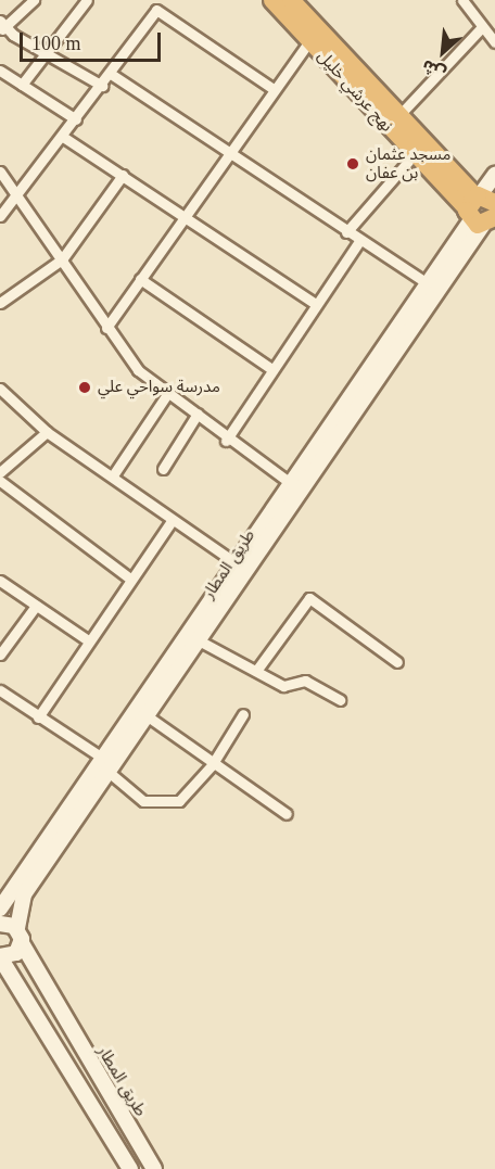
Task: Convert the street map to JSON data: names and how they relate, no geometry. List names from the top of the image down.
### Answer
{
  "streets": {
    "highway": ["نهج عرشي خليل"],
    "main road": ["طريق المطار"]
  },
  "crossings": [
    ["نهج عرشي خليل", "طريق المطار"]
  ],
  "places": ["مسجد عثمان بن عفان", "مدرسة سواحي علي"],
  "scale_bar": "100 m",
  "north": "bottom left"
}
